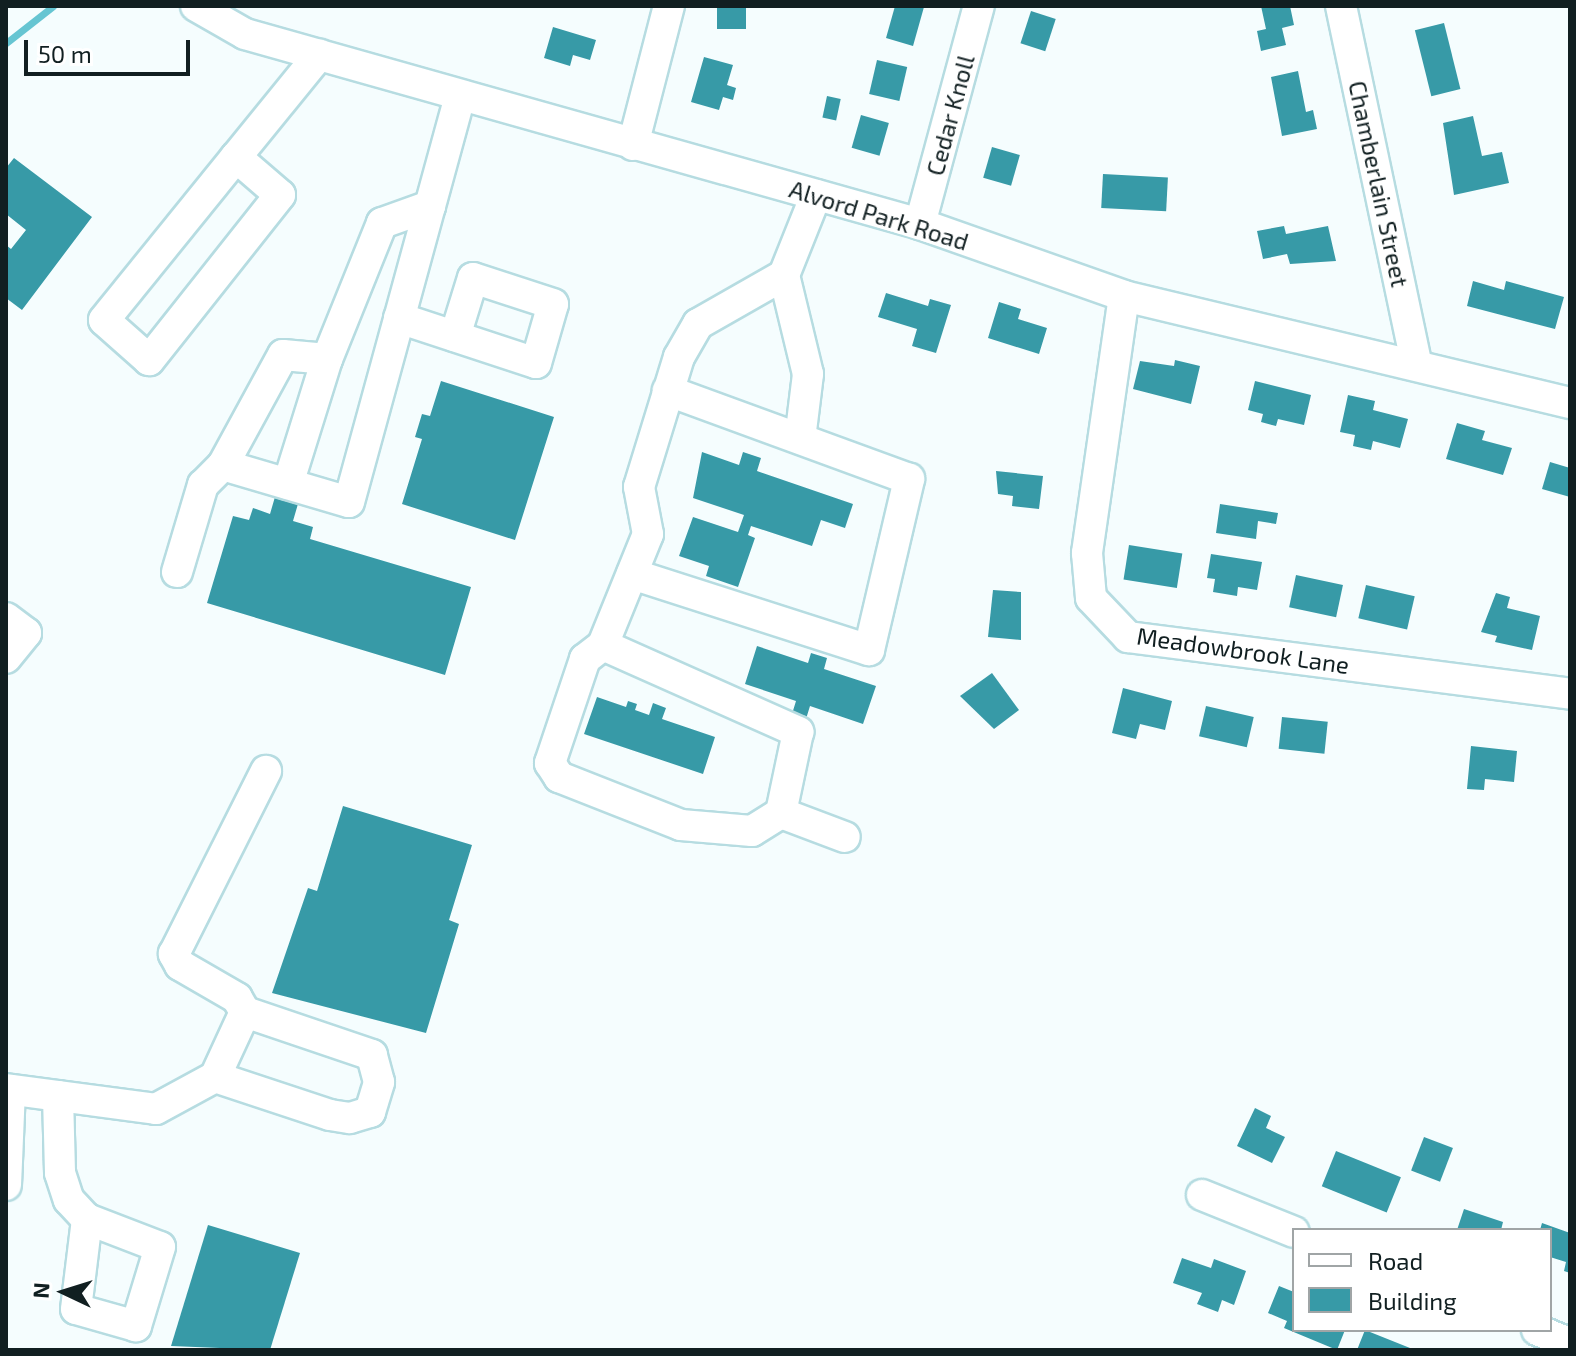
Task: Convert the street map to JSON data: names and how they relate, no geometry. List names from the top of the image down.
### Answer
{
  "streets": {
    "street": [
      "Cedar Knoll",
      "Chamberlain Street",
      "Alvord Park Road",
      "Meadowbrook Lane"
    ]
  },
  "crossings": [
    ["Cedar Knoll", "Alvord Park Road"],
    ["Chamberlain Street", "Alvord Park Road"],
    ["Alvord Park Road", "Meadowbrook Lane"]
  ],
  "legend": ["Road", "Building"],
  "scale_bar": "50 m",
  "north": "left"
}
